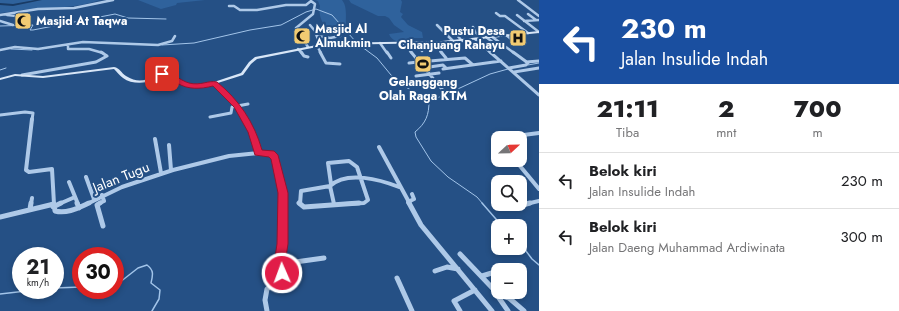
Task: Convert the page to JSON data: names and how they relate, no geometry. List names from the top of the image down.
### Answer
{
  "streets": {
    "street": ["Jalan Tugu"]
  },
  "places": {
    "mosque": ["Masjid At Taqwa", "Masjid Al Almukmin"],
    "hospital": ["Pustu Desa Cihanjuang Rahayu"],
    "sports": ["Gelanggang Olah Raga KTM"]
  },
  "north": "right",
  "page": {
    "turn": ["230 m", "Jalan Insulide Indah"],
    "eta": [
      "21:11",
      "Tiba",
      "2",
      "mnt",
      "700",
      "m"
    ],
    "map_buttons": ["+", "−"],
    "list": [
      {
        "name": "Belok kiri",
        "note": "Jalan Insulide Indah",
        "value": "230 m"
      },
      {
        "name": "Belok kiri",
        "note": "Jalan Daeng Muhammad Ardiwinata",
        "value": "300 m"
      }
    ],
    "speed": "21 km/h",
    "limit": "30"
  }
}
